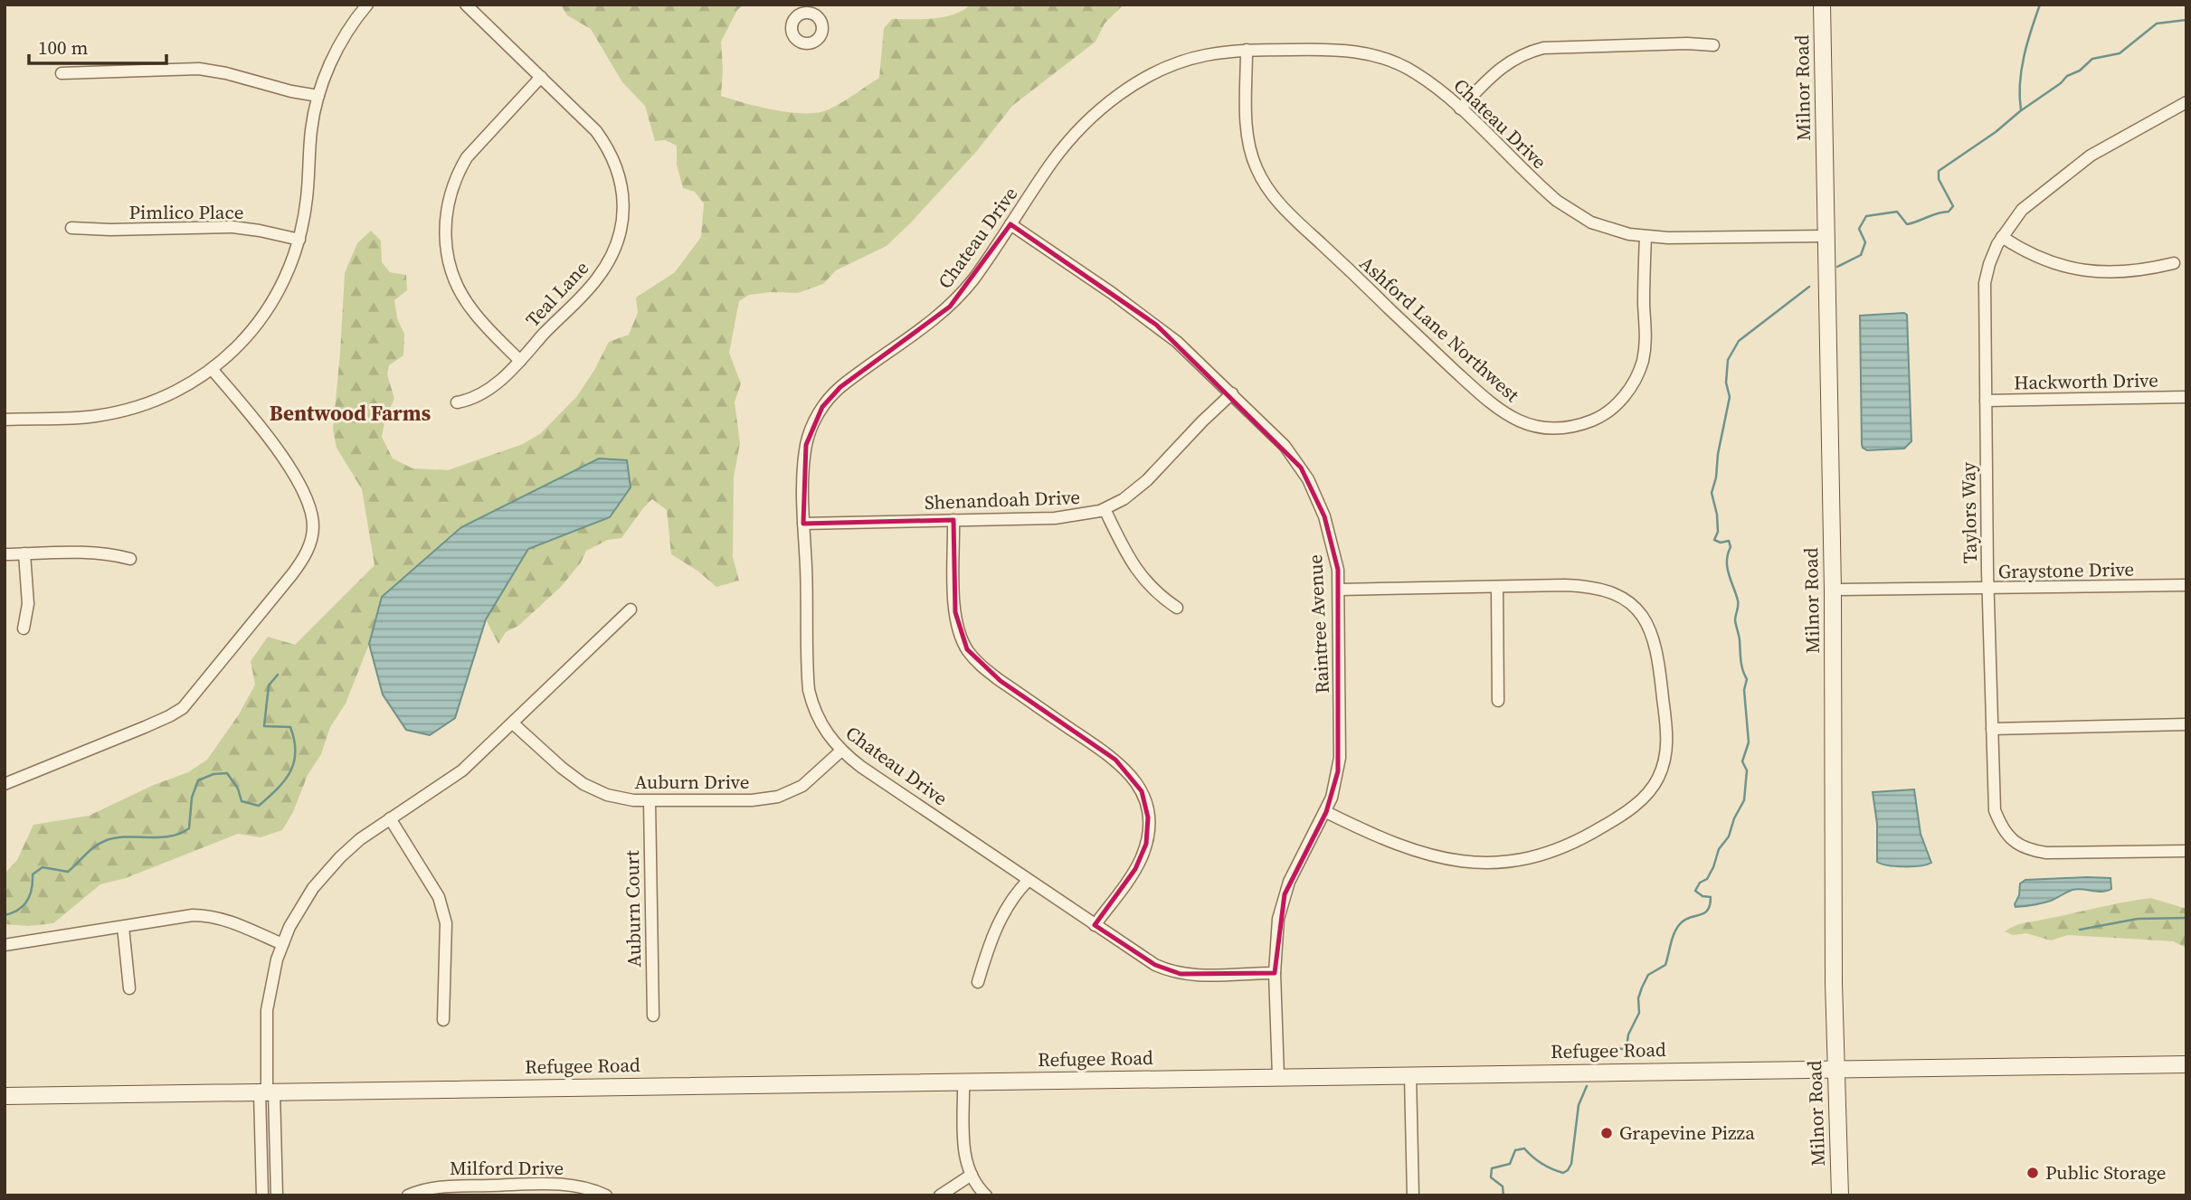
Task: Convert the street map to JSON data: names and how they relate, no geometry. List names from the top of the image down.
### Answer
{
  "streets": {
    "main road": ["Milnor Road", "Refugee Road"],
    "street": [
      "Chateau Drive",
      "Pimlico Place",
      "Teal Lane",
      "Ashford Lane Northwest",
      "Hackworth Drive",
      "Shenandoah Drive",
      "Taylors Way",
      "Graystone Drive",
      "Raintree Avenue",
      "Auburn Drive",
      "Auburn Court",
      "Milford Drive"
    ]
  },
  "crossings": [
    ["Milnor Road", "Chateau Drive"],
    ["Milnor Road", "Graystone Drive"],
    ["Milnor Road", "Refugee Road"],
    ["Chateau Drive", "Ashford Lane Northwest"],
    ["Chateau Drive", "Shenandoah Drive"],
    ["Chateau Drive", "Raintree Avenue"],
    ["Chateau Drive", "Auburn Drive"],
    ["Hackworth Drive", "Taylors Way"],
    ["Shenandoah Drive", "Raintree Avenue"],
    ["Taylors Way", "Graystone Drive"],
    ["Raintree Avenue", "Refugee Road"],
    ["Auburn Drive", "Auburn Court"]
  ],
  "districts": ["Bentwood Farms"],
  "places": ["Grapevine Pizza", "Public Storage"],
  "scale_bar": "100 m"
}
